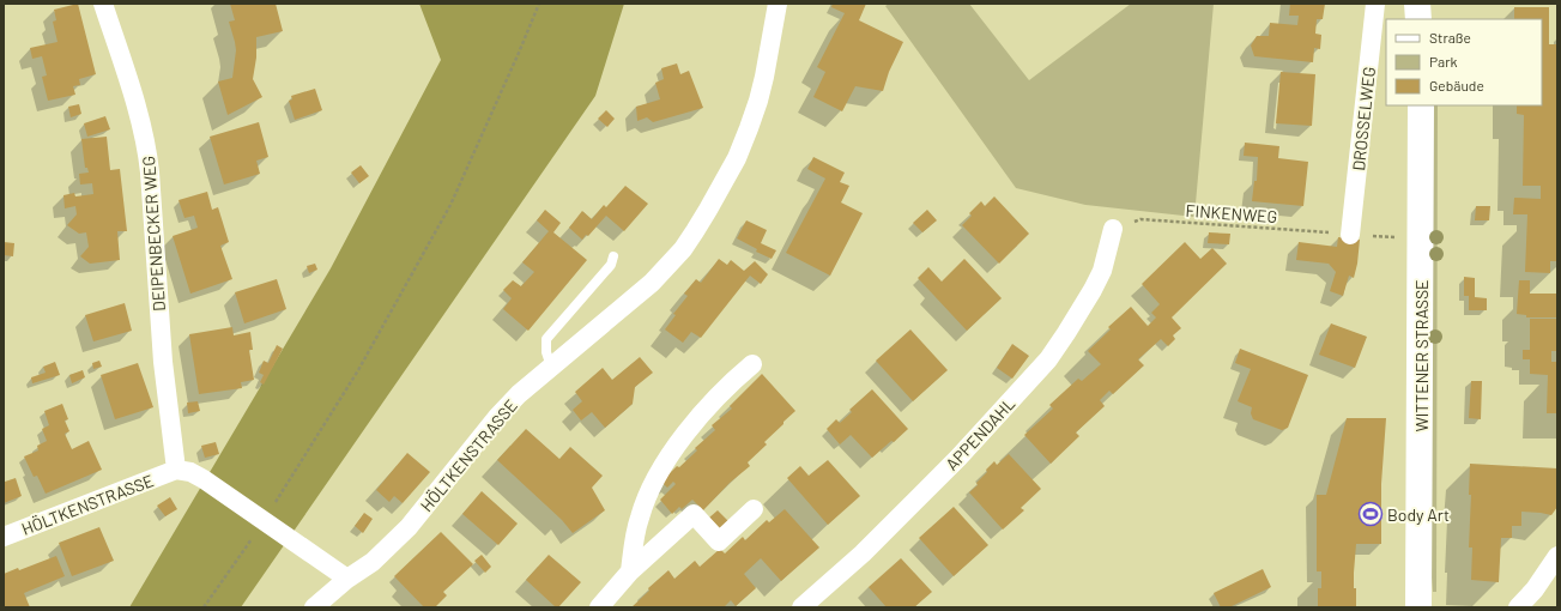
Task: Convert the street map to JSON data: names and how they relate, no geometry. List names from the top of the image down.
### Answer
{
  "streets": {
    "main road": ["WITTENER STRASSE"],
    "street": [
      "DROSSELWEG",
      "DEIPENBECKER WEG",
      "APPENDAHL",
      "HÖLTKENSTRASSE"
    ],
    "path": ["FINKENWEG"]
  },
  "crossings": [
    ["DROSSELWEG", "FINKENWEG"],
    ["FINKENWEG", "WITTENER STRASSE"],
    ["FINKENWEG", "APPENDAHL"],
    ["DEIPENBECKER WEG", "HÖLTKENSTRASSE"]
  ],
  "places": {
    "sports": ["Body Art"]
  },
  "legend": ["Straße", "Park", "Gebäude"]
}
